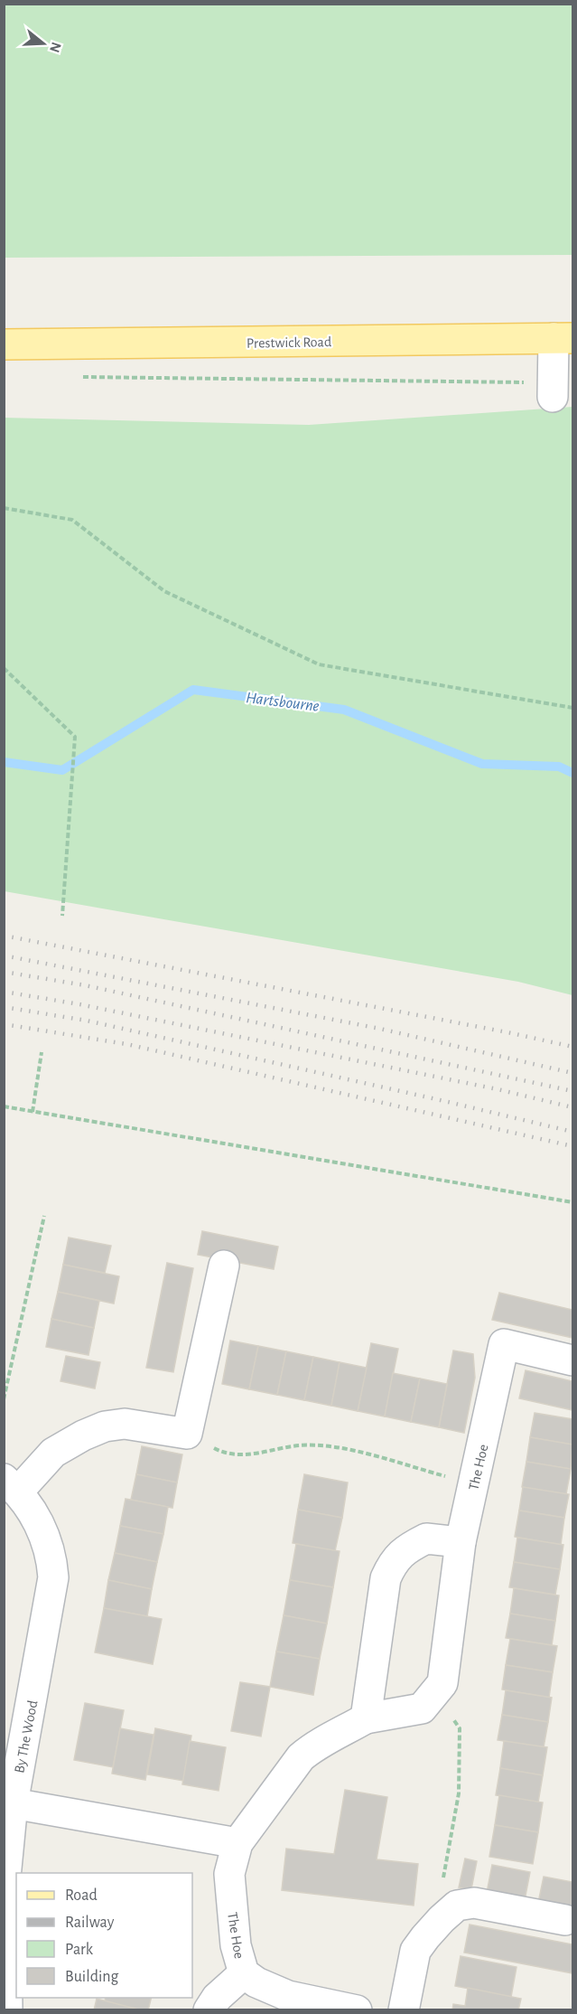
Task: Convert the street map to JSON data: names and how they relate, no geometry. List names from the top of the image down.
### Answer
{
  "streets": {
    "main road": ["Prestwick Road"],
    "street": ["The Hoe", "By The Wood"]
  },
  "water": ["Hartsbourne"],
  "legend": [
    "Road",
    "Railway",
    "Park",
    "Building"
  ],
  "north": "right"
}
